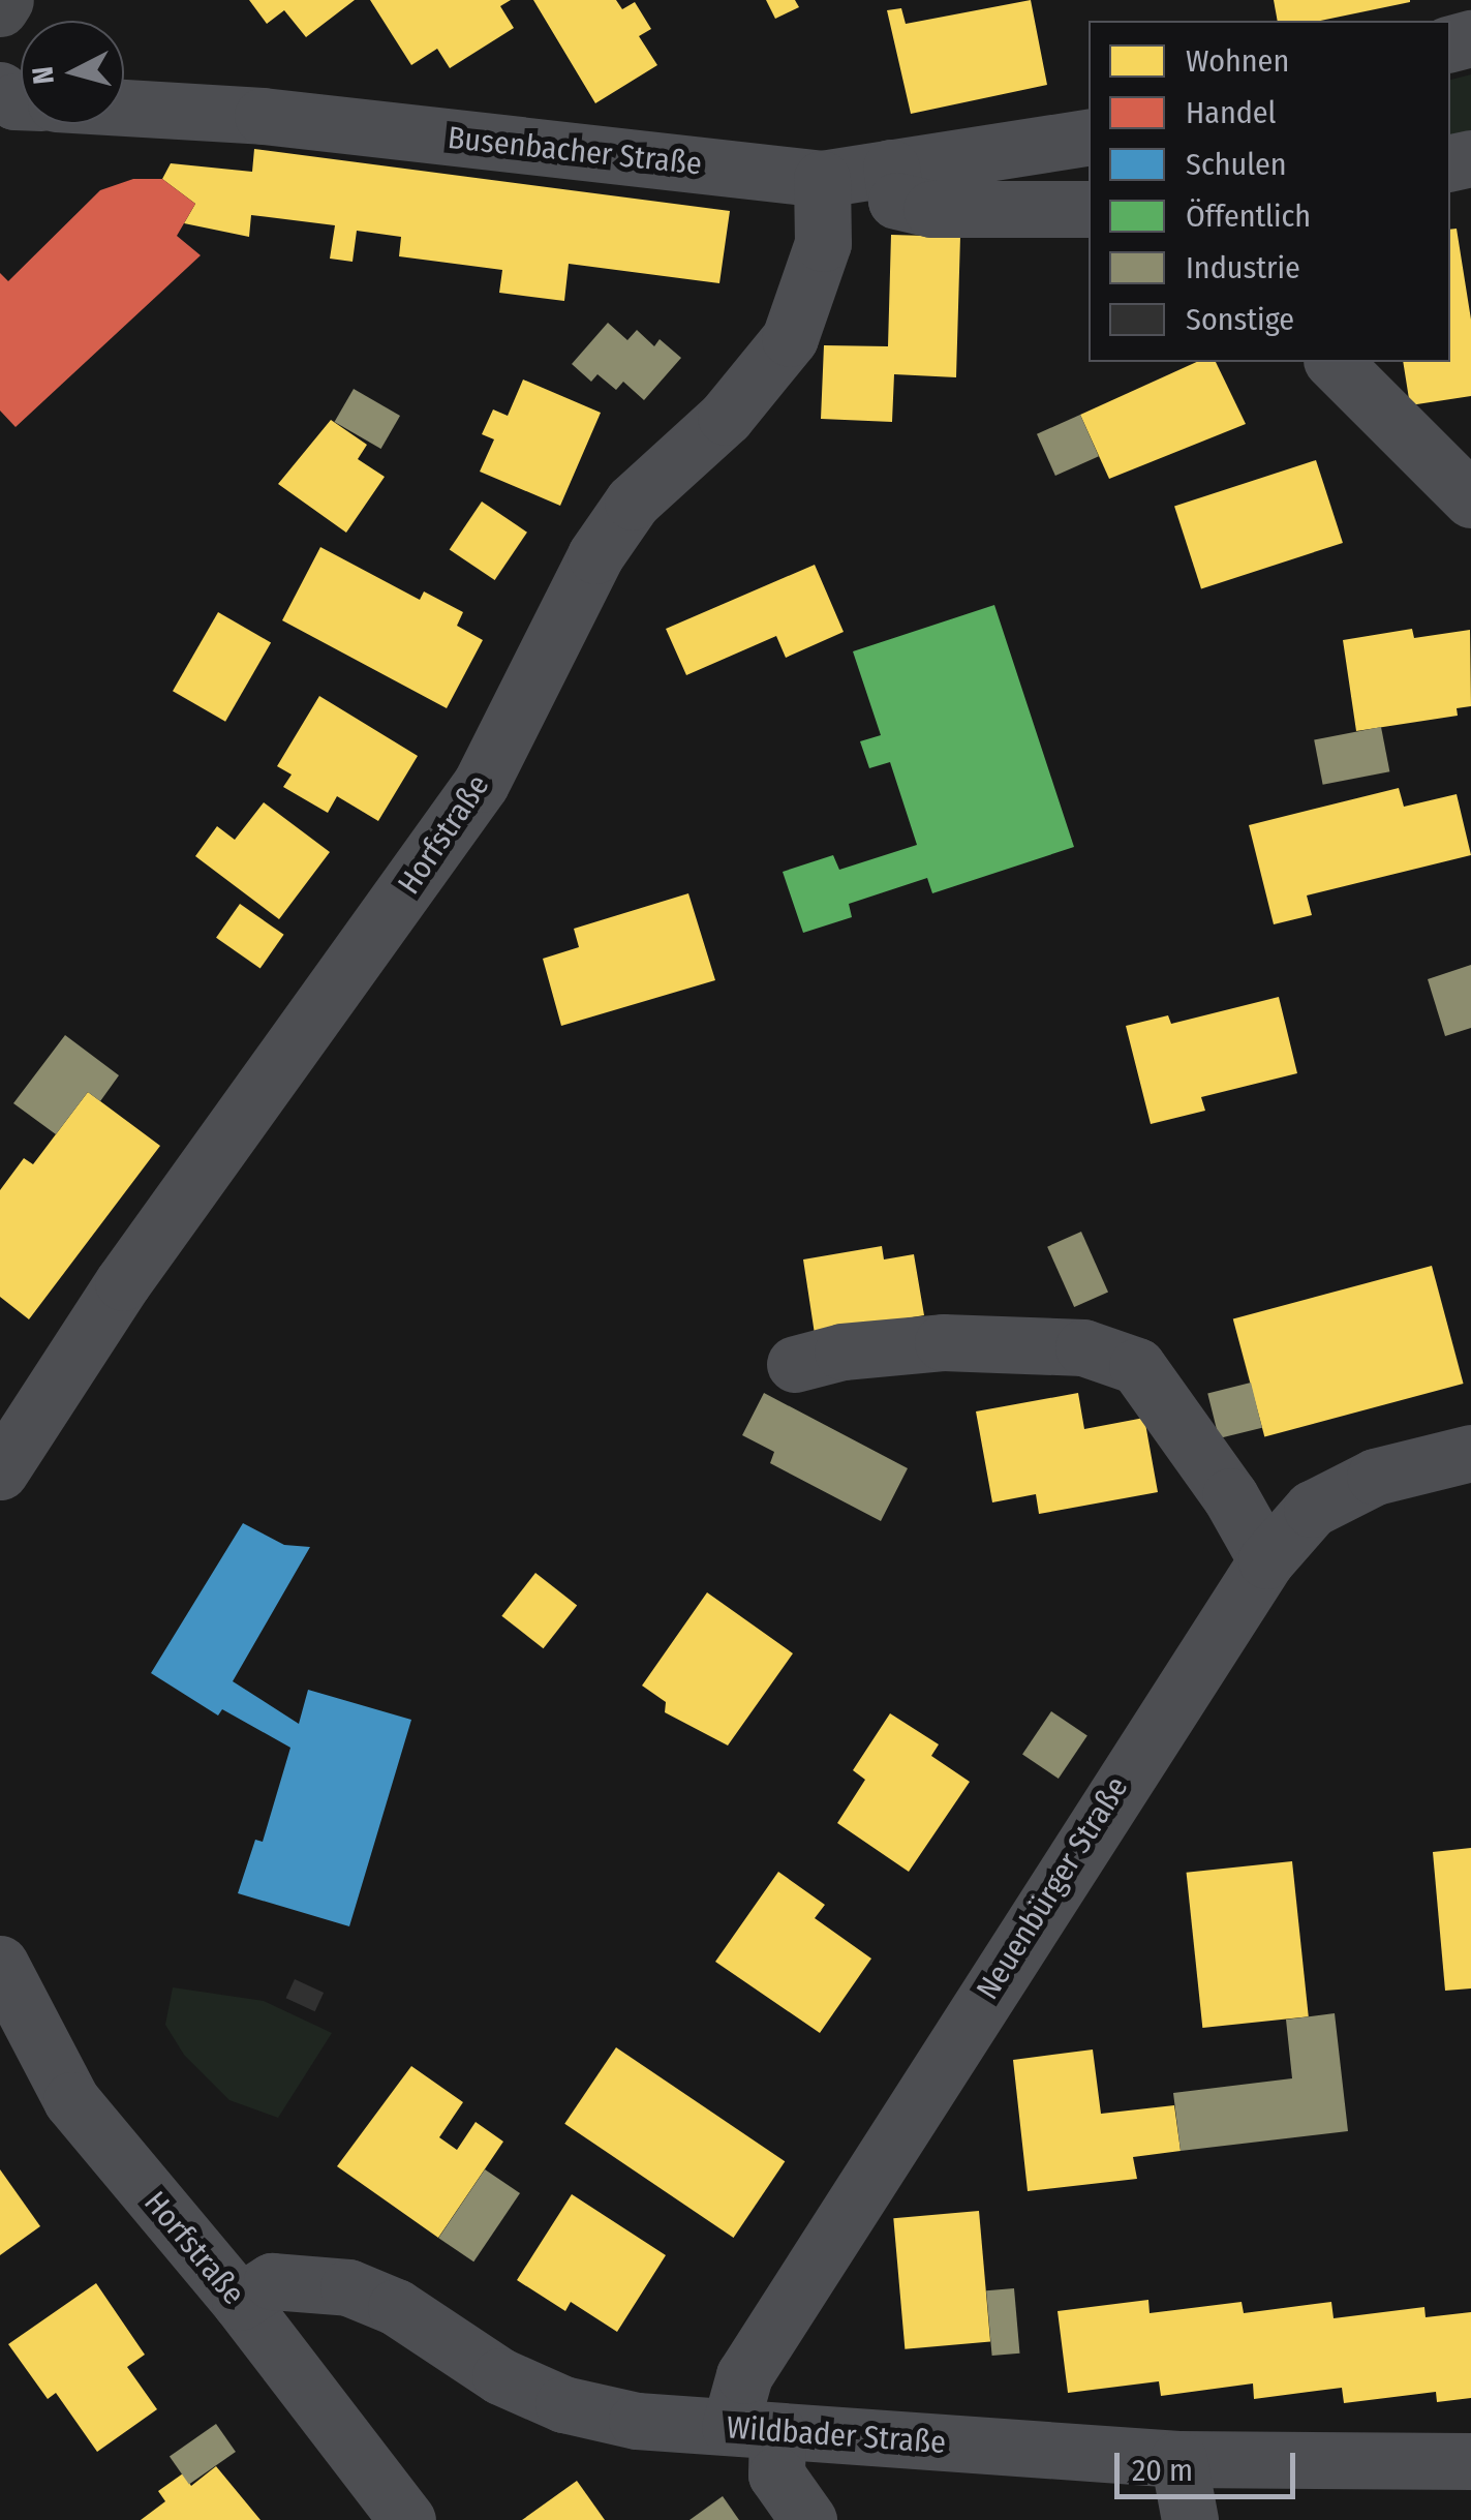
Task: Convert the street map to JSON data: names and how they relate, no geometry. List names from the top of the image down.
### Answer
{
  "streets": {
    "street": [
      "Busenbacher Straße",
      "Horfstraße",
      "Neuenbürger Straße",
      "Wildbader Straße"
    ]
  },
  "crossings": [
    ["Busenbacher Straße", "Horfstraße"],
    ["Horfstraße", "Wildbader Straße"],
    ["Neuenbürger Straße", "Wildbader Straße"]
  ],
  "legend": [
    "Wohnen",
    "Handel",
    "Schulen",
    "Öffentlich",
    "Industrie",
    "Sonstige"
  ],
  "scale_bar": "20 m",
  "north": "left"
}
